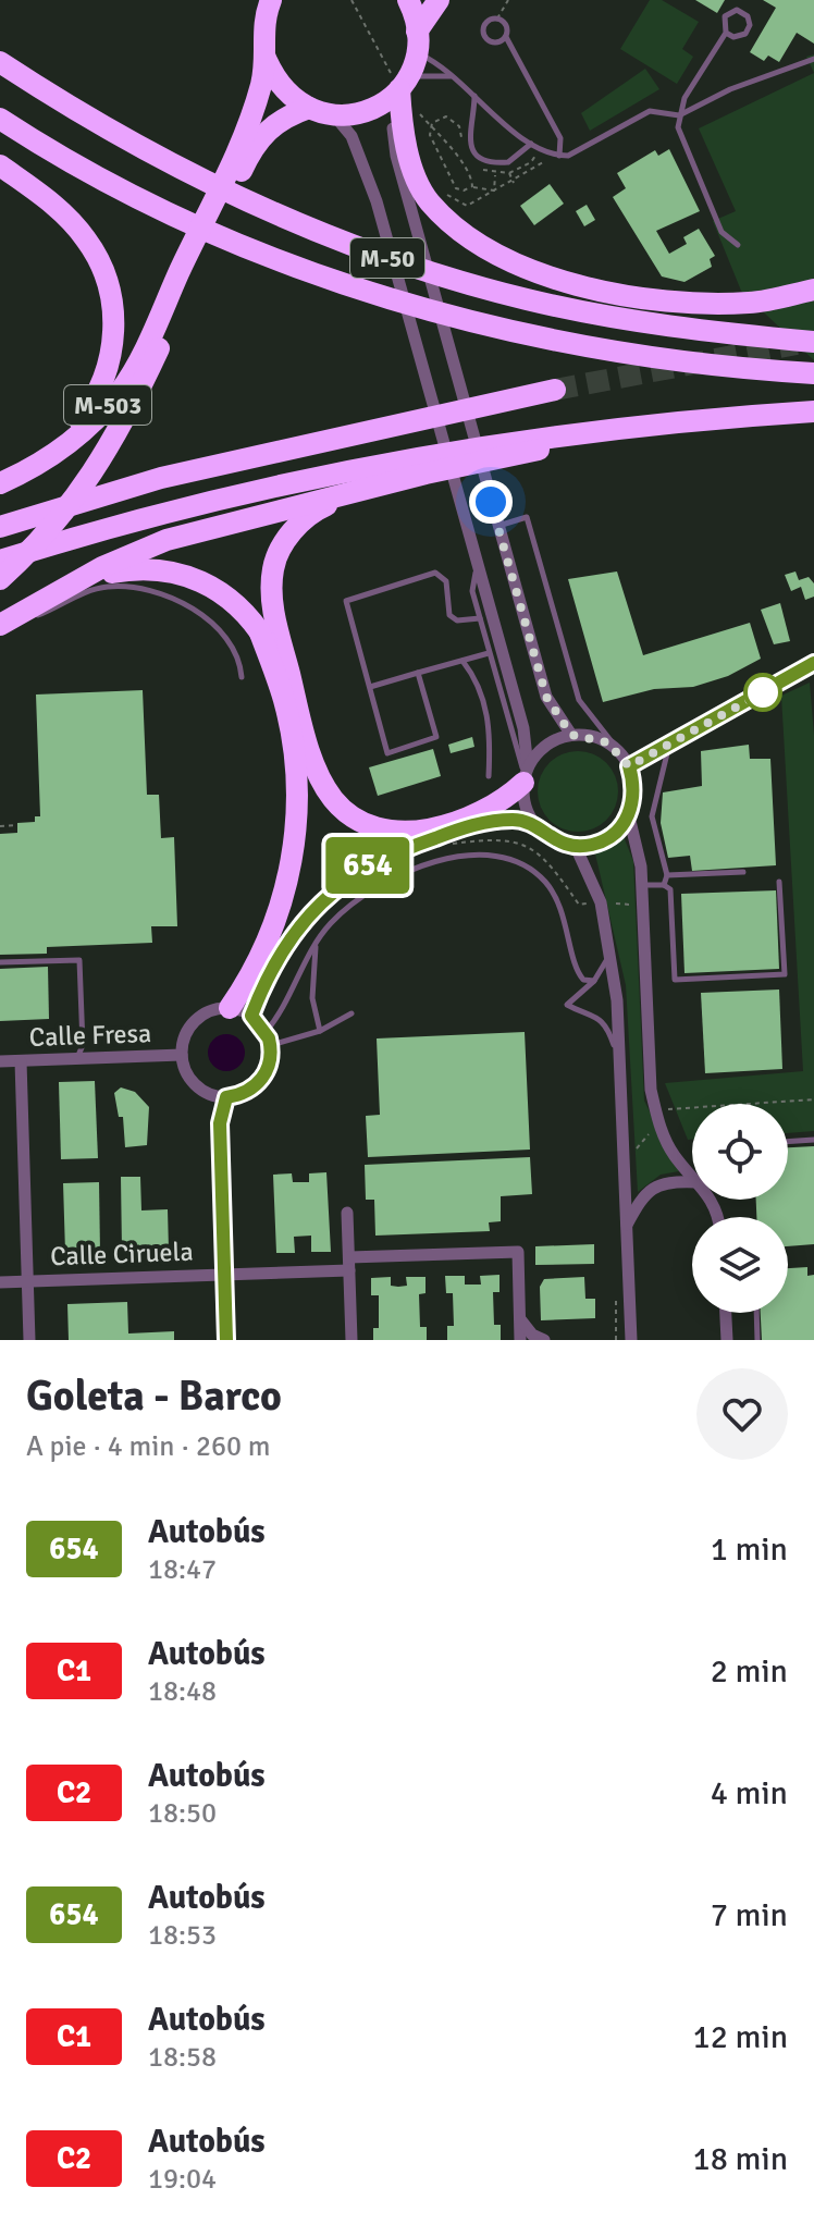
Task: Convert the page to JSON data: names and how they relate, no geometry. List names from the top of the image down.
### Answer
{
  "streets": {
    "highway": ["M-50", "M-503"],
    "street": ["Calle Fresa", "Calle Ciruela"]
  },
  "lines": ["bus line 654"],
  "page": {
    "on_map": "654",
    "heading": ["Goleta - Barco", "A pie · 4 min · 260 m"],
    "list": [
      {
        "mark": "654",
        "name": "Autobús",
        "note": "18:47",
        "value": "1 min"
      },
      {
        "mark": "C1",
        "name": "Autobús",
        "note": "18:48",
        "value": "2 min"
      },
      {
        "mark": "C2",
        "name": "Autobús",
        "note": "18:50",
        "value": "4 min"
      },
      {
        "mark": "654",
        "name": "Autobús",
        "note": "18:53",
        "value": "7 min"
      },
      {
        "mark": "C1",
        "name": "Autobús",
        "note": "18:58",
        "value": "12 min"
      },
      {
        "mark": "C2",
        "name": "Autobús",
        "note": "19:04",
        "value": "18 min"
      }
    ]
  }
}
